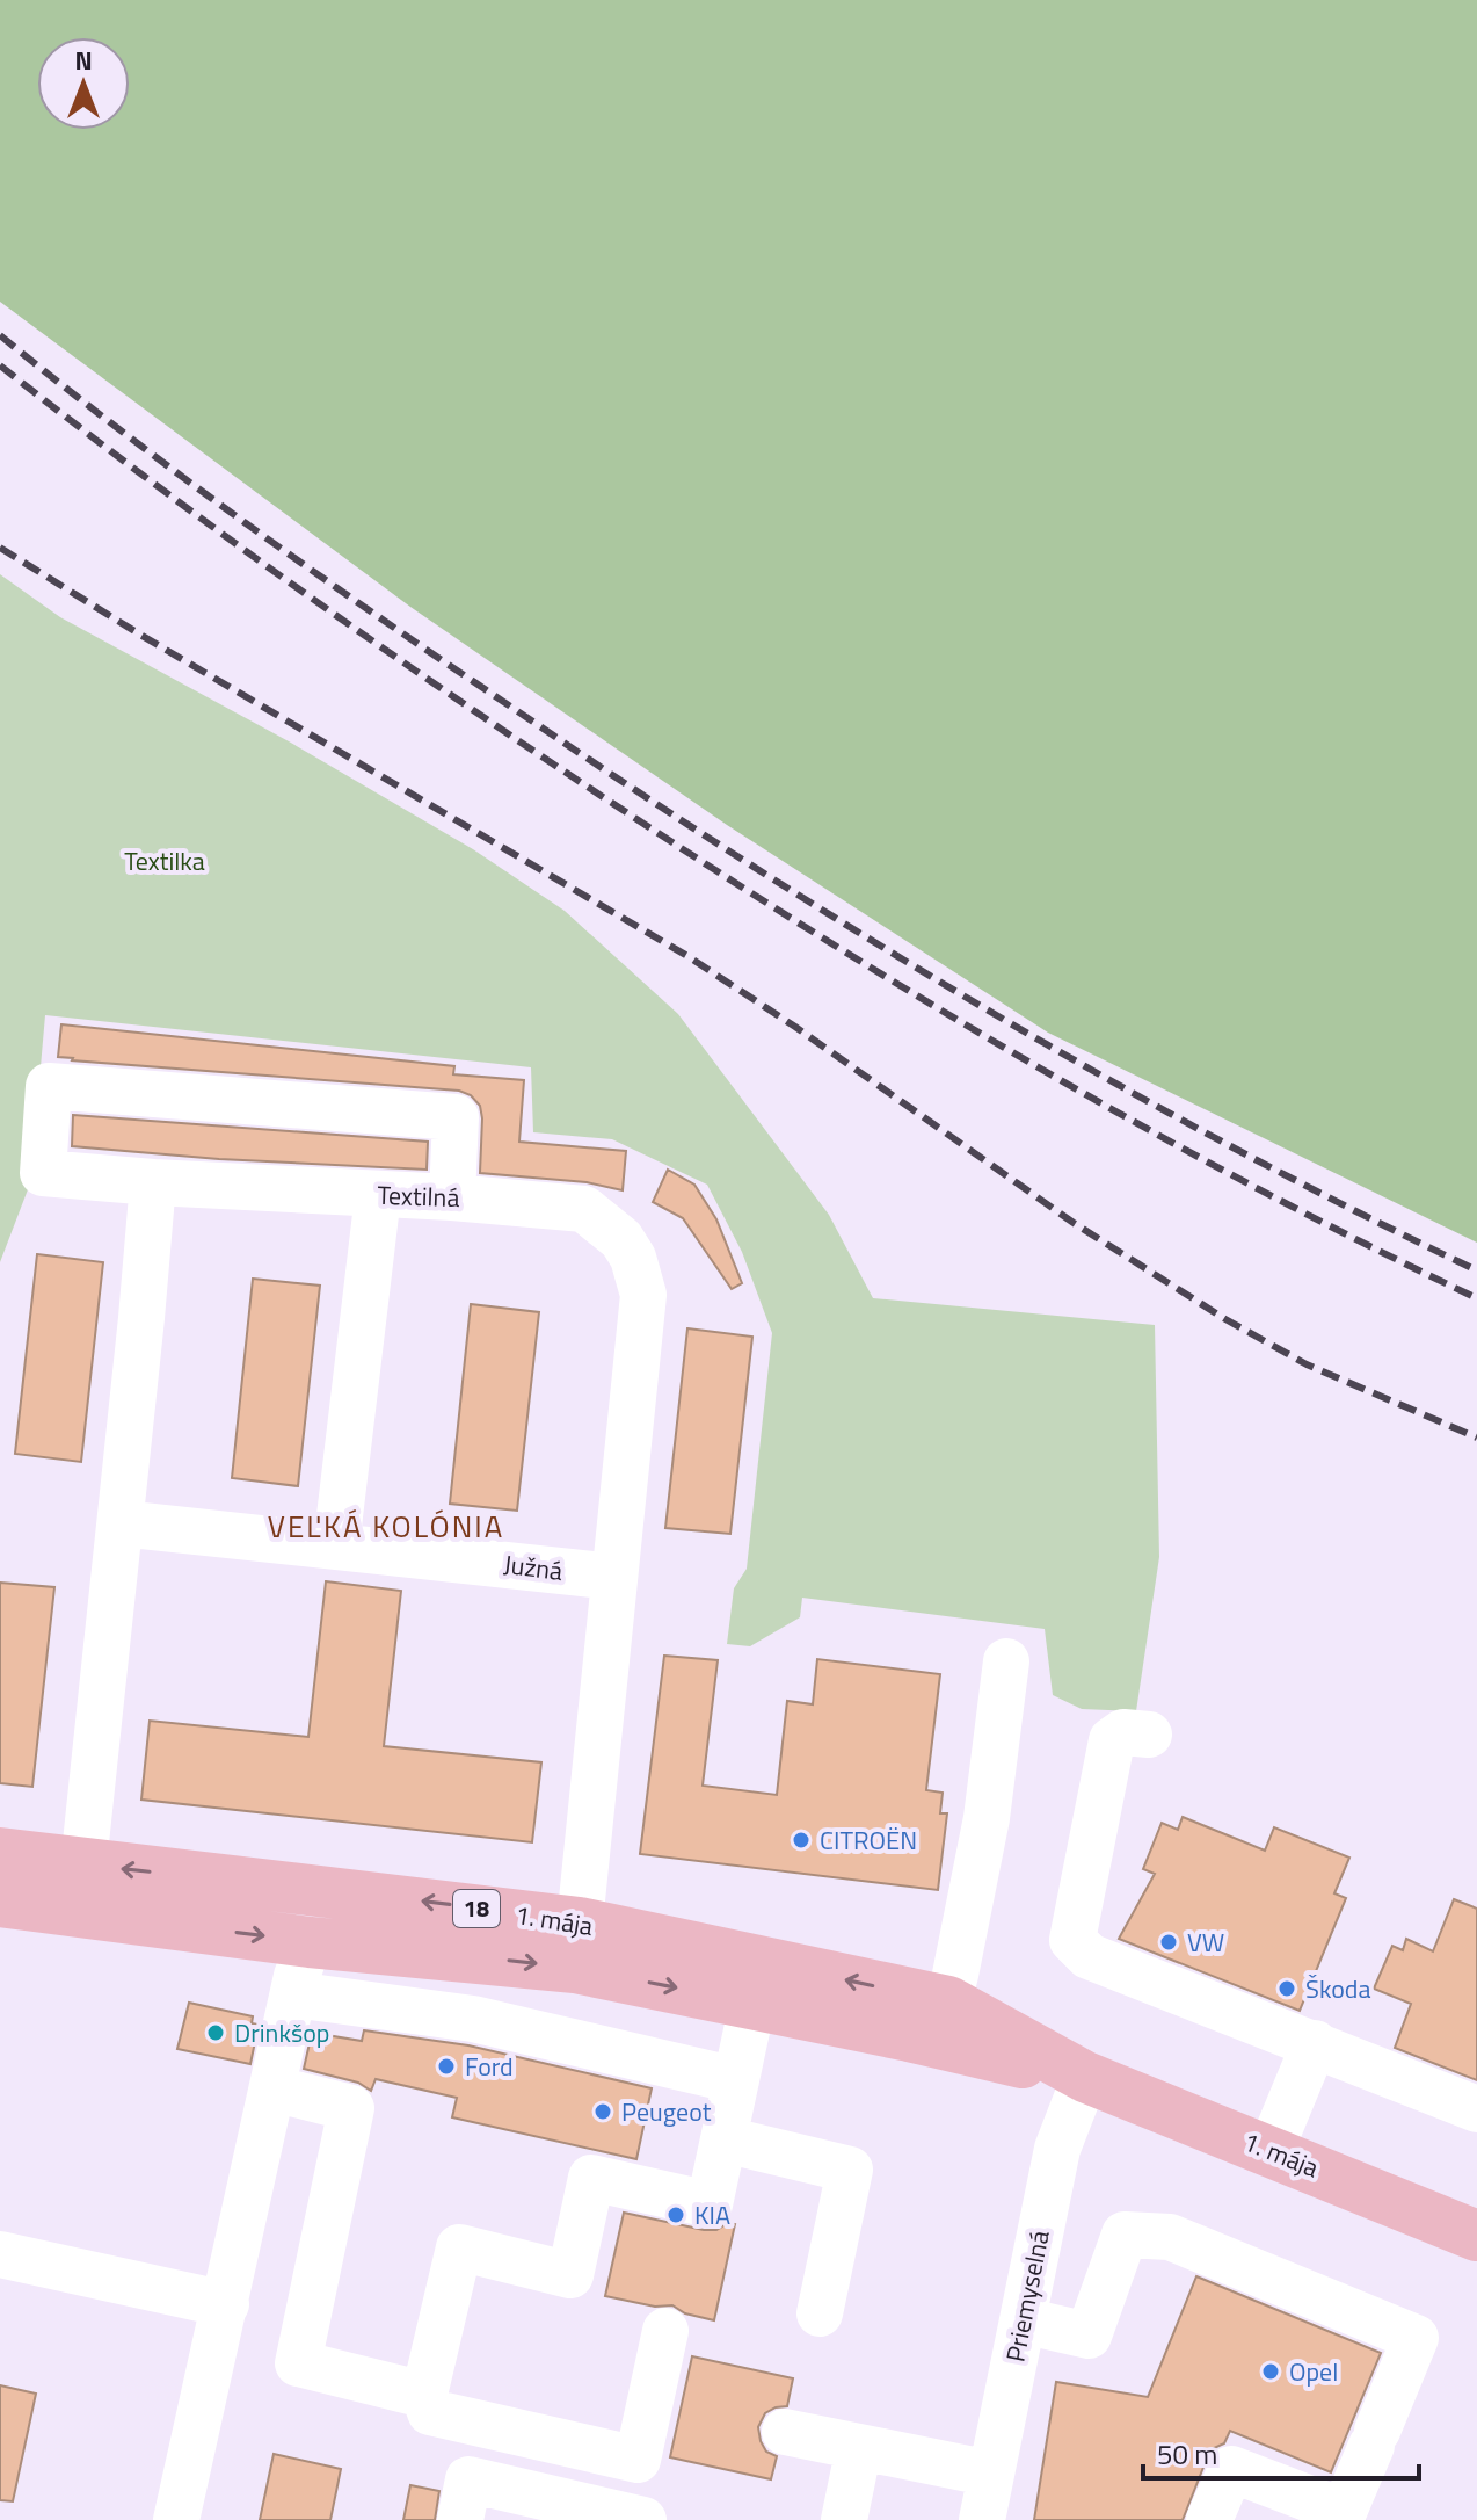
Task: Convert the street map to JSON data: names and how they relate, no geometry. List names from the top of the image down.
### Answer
{
  "streets": {
    "main road": ["18", "1. mája"],
    "street": ["Textilná", "Južná", "Priemyselná"]
  },
  "crossings": [
    ["Textilná", "Južná"],
    ["Textilná", "1. mája"],
    ["1. mája", "Priemyselná"]
  ],
  "districts": ["VEĽKÁ KOLÓNIA"],
  "parks": ["Textilka"],
  "places": [
    "CITROËN",
    "VW",
    "Škoda",
    "Drinkšop",
    "Ford",
    "Peugeot",
    "KIA",
    "Opel"
  ],
  "scale_bar": "50 m",
  "north": "top"
}
